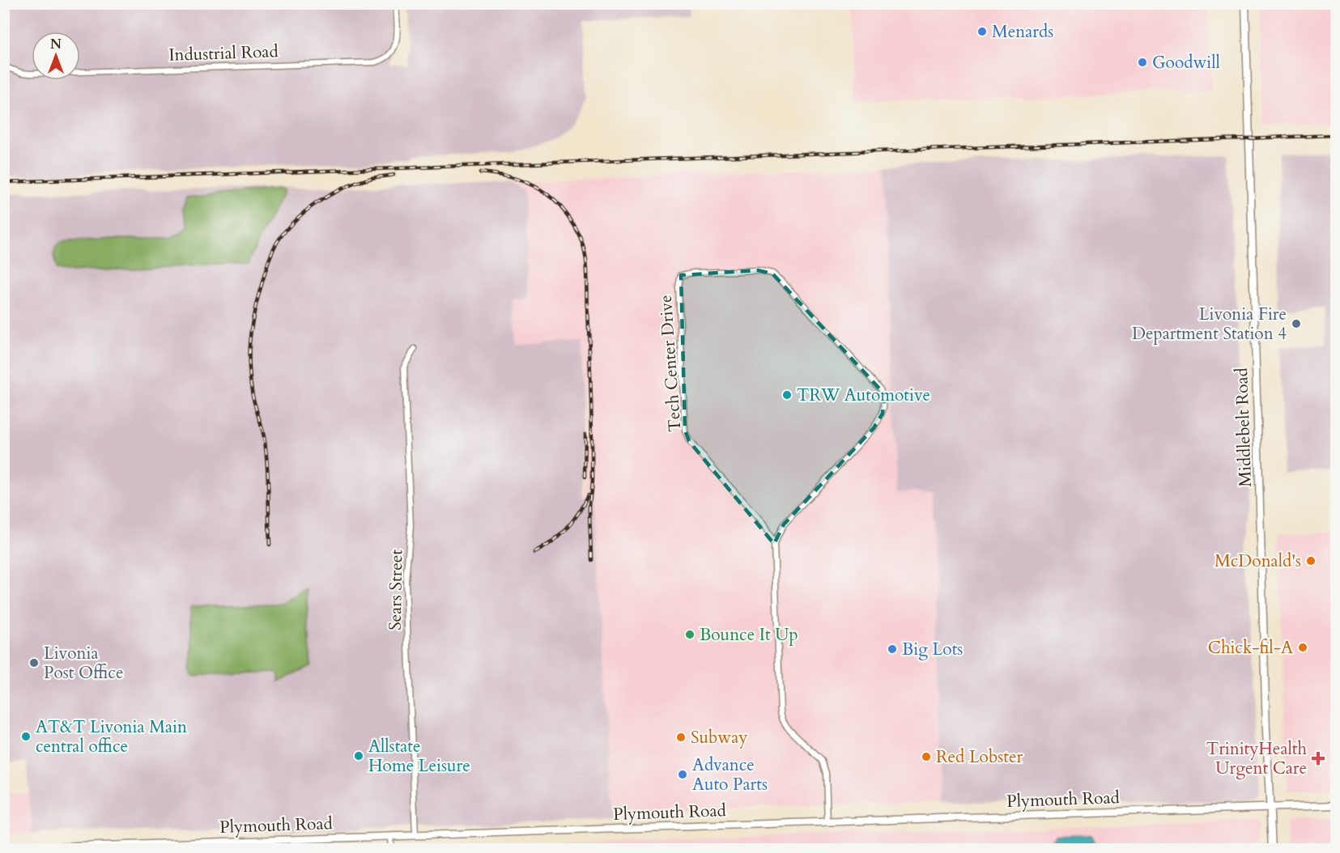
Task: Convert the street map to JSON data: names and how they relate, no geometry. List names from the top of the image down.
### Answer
{
  "streets": {
    "main road": ["Middlebelt Road", "Plymouth Road"],
    "street": ["Industrial Road", "Tech Center Drive", "Sears Street"]
  },
  "crossings": [
    ["Tech Center Drive", "Plymouth Road"],
    ["Middlebelt Road", "Plymouth Road"],
    ["Sears Street", "Plymouth Road"]
  ],
  "places": {
    "other": [
      "Menards",
      "Goodwill",
      "Livonia Fire Department Station 4",
      "TRW Automotive",
      "McDonald's",
      "Bounce It Up",
      "Chick-fil-A",
      "Big Lots",
      "Livonia Post Office",
      "AT&T Livonia Main central office",
      "Subway",
      "Allstate Home Leisure",
      "Red Lobster",
      "Advance Auto Parts"
    ],
    "health": ["TrinityHealth Urgent Care"]
  },
  "north": "top"
}
